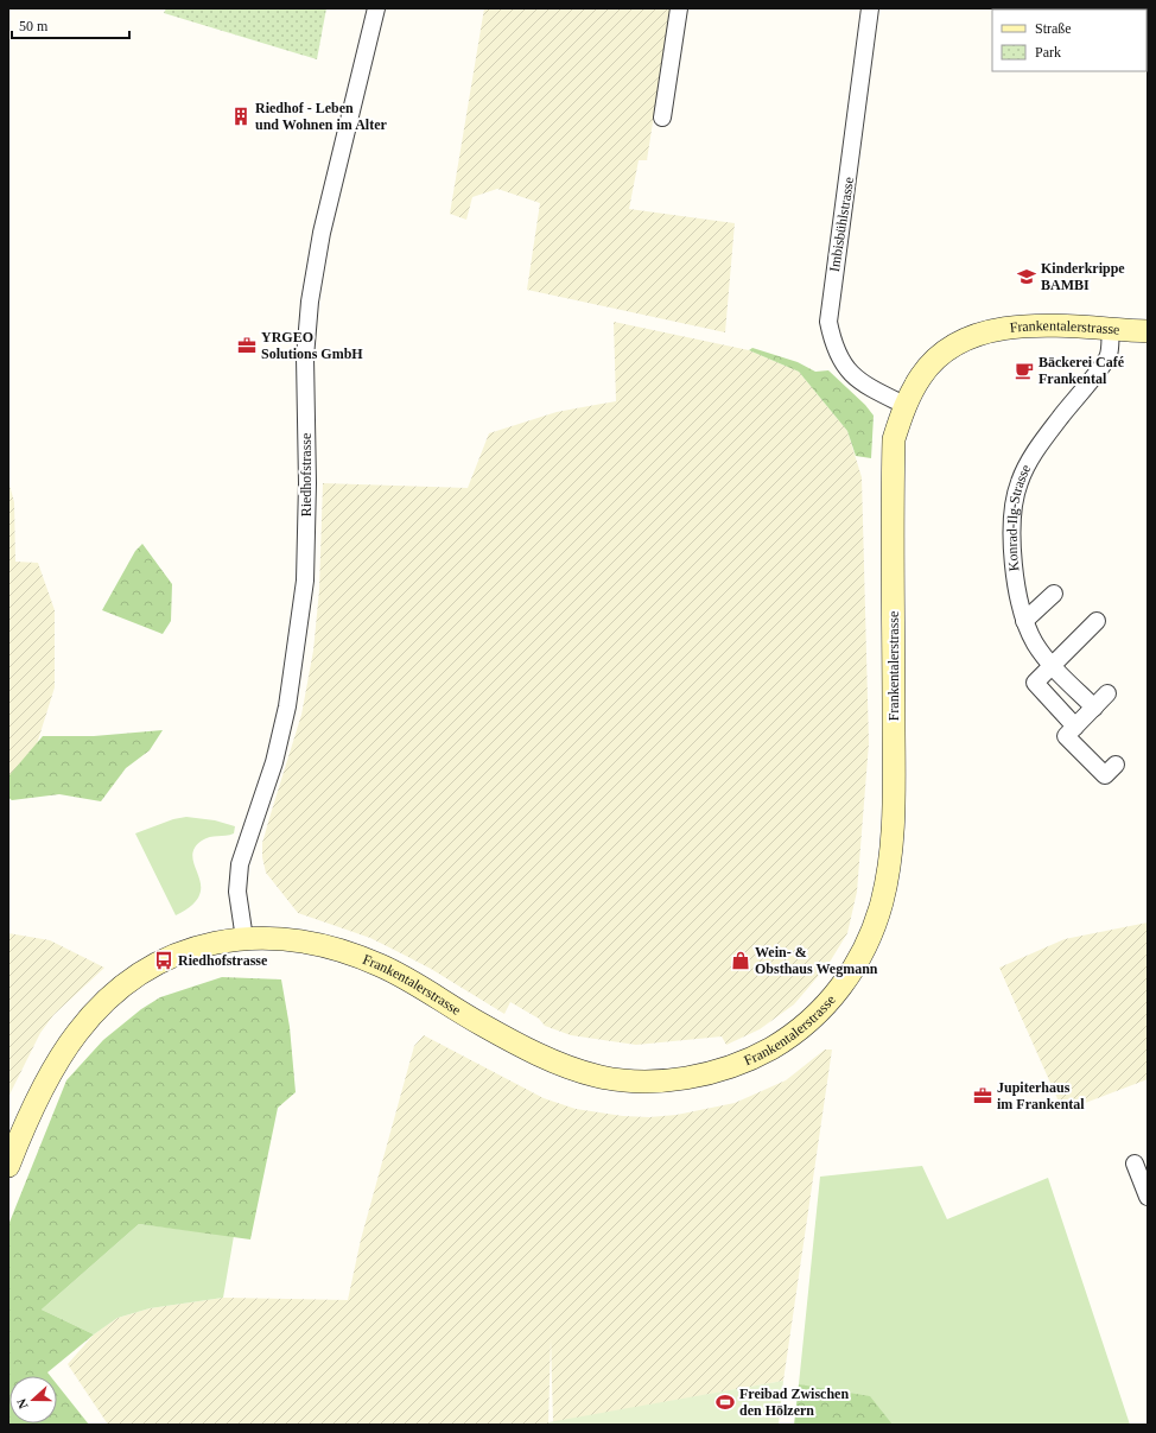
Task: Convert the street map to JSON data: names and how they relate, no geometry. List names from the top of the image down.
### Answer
{
  "streets": {
    "main road": ["Frankentalerstrasse"],
    "street": ["Imbisbühlstrasse", "Riedhofstrasse", "Konrad-Ilg-Strasse"]
  },
  "crossings": [
    ["Imbisbühlstrasse", "Frankentalerstrasse"],
    ["Frankentalerstrasse", "Riedhofstrasse"],
    ["Frankentalerstrasse", "Konrad-Ilg-Strasse"]
  ],
  "places": {
    "building": ["Riedhof - Leben und Wohnen im Alter"],
    "school or university": ["Kinderkrippe BAMBI"],
    "office": ["YRGEO Solutions GmbH", "Jupiterhaus im Frankental"],
    "cafe": ["Bäckerei Café Frankental"],
    "bus stop": ["Riedhofstrasse"],
    "shop": ["Wein- & Obsthaus Wegmann"],
    "sports": ["Freibad Zwischen den Hölzern"]
  },
  "legend": ["Straße", "Park"],
  "scale_bar": "50 m",
  "north": "left"
}
